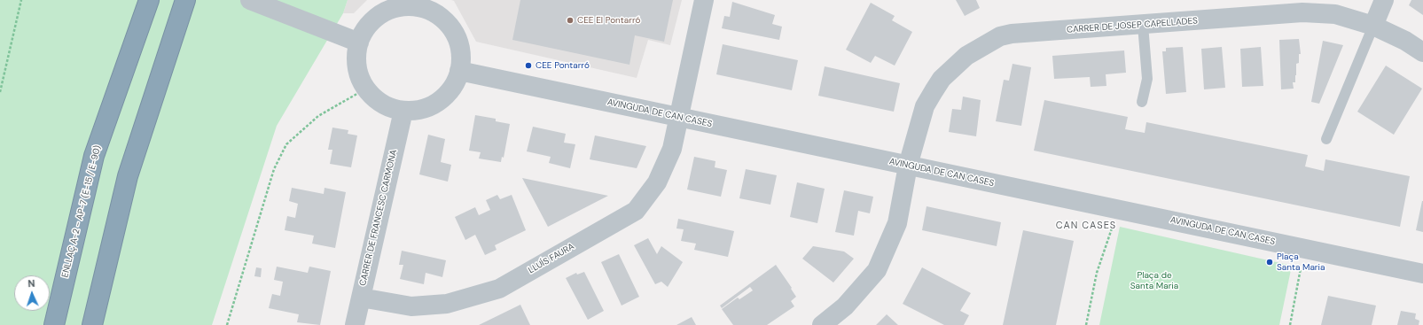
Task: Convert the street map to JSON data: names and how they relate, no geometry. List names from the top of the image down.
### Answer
{
  "streets": {
    "highway": ["ENLLAÇ A-2 - AP-7 (E-15 / E-90)"],
    "street": [
      "CARRER DE JOSEP CAPELLADES",
      "AVINGUDA DE CAN CASES",
      "CARRER DE FRANCESC CARMONA",
      "LLUÍS FAURA"
    ]
  },
  "crossings": [
    ["CARRER DE JOSEP CAPELLADES", "AVINGUDA DE CAN CASES"],
    ["AVINGUDA DE CAN CASES", "CARRER DE FRANCESC CARMONA"],
    ["AVINGUDA DE CAN CASES", "LLUÍS FAURA"],
    ["CARRER DE FRANCESC CARMONA", "LLUÍS FAURA"]
  ],
  "districts": ["CAN CASES"],
  "parks": ["Plaça de Santa Maria"],
  "places": ["CEE El Pontarró", "CEE Pontarró", "Plaça Santa Maria"],
  "north": "top"
}
